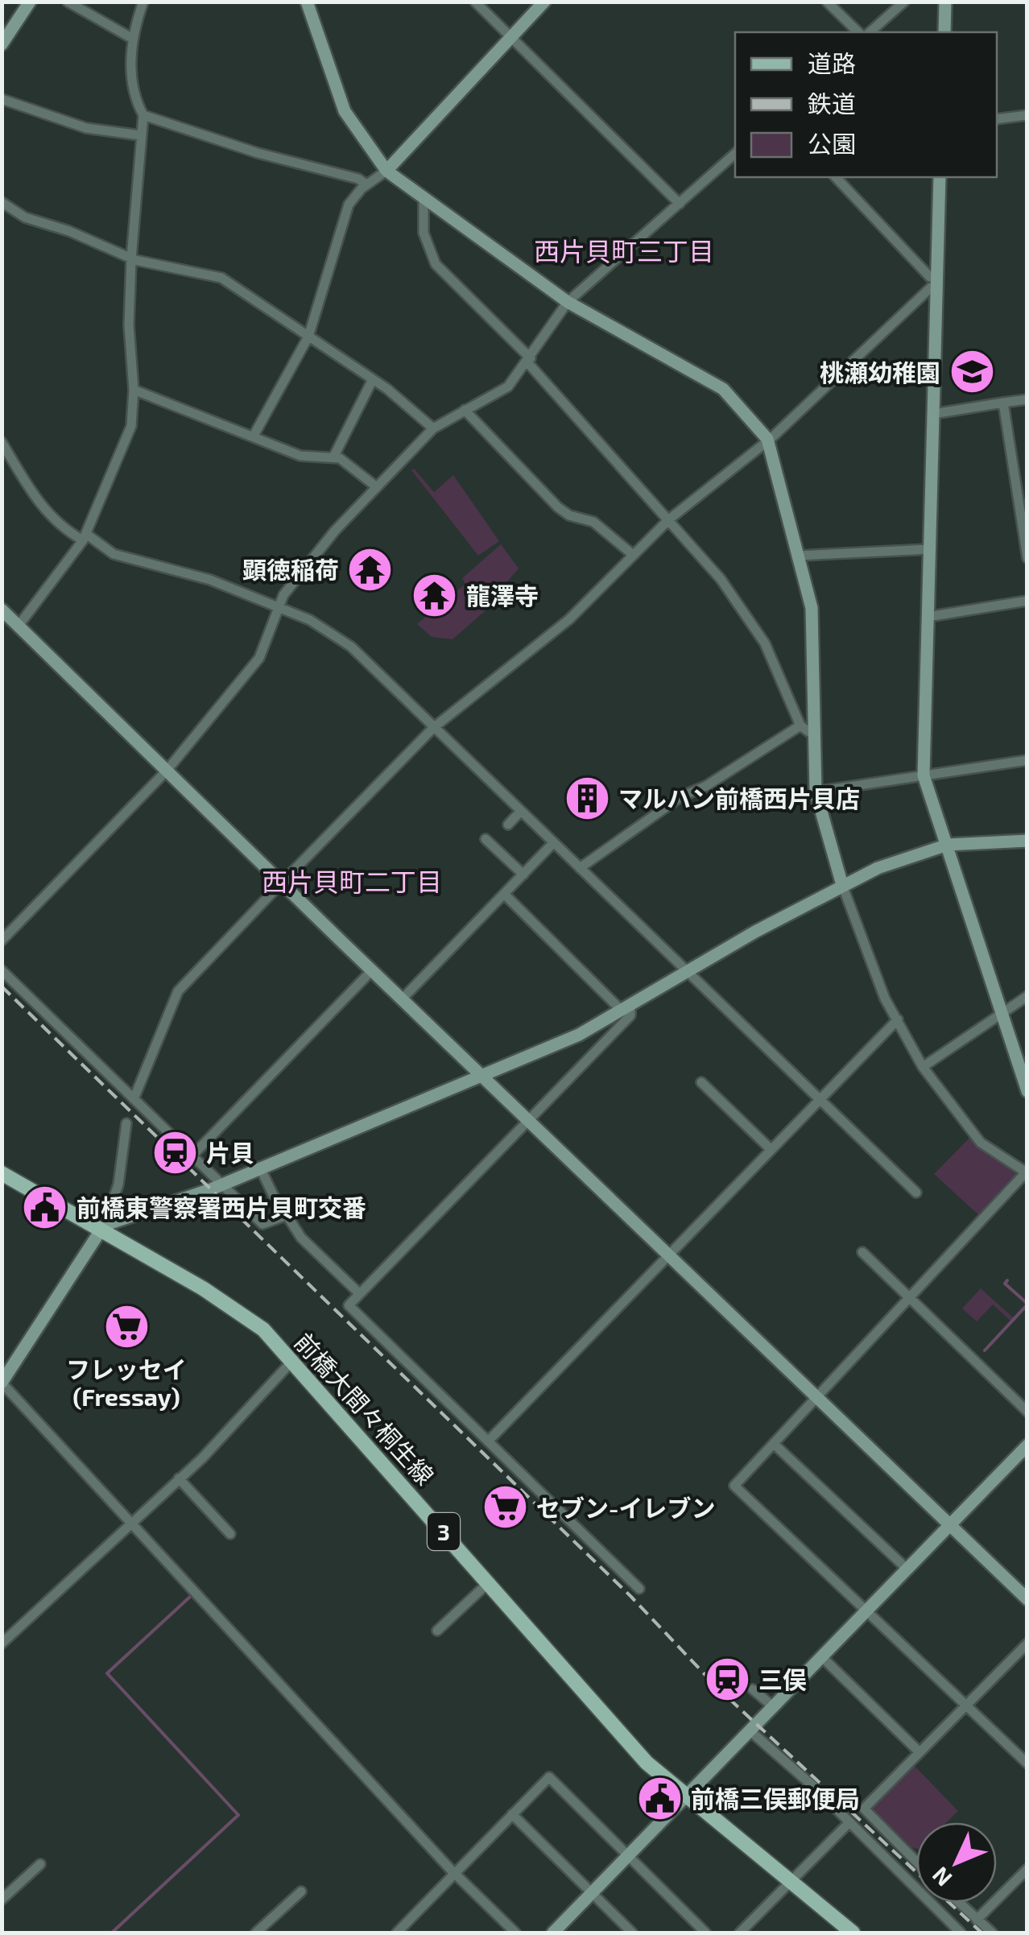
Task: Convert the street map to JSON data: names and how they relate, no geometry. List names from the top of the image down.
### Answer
{
  "streets": {
    "main road": ["前橋大間々桐生線", "3"]
  },
  "districts": ["西片貝町三丁目", "西片貝町二丁目"],
  "places": {
    "school or university": ["桃瀬幼稚園"],
    "temple": ["顕徳稲荷", "龍澤寺"],
    "building": ["マルハン前橋西片貝店"],
    "station": ["片貝", "三俣"],
    "public building": ["前橋東警察署西片貝町交番", "前橋三俣郵便局"],
    "supermarket": ["フレッセイ (Fressay)", "セブン-イレブン"]
  },
  "legend": ["道路", "鉄道", "公園"],
  "north": "bottom left"
}
